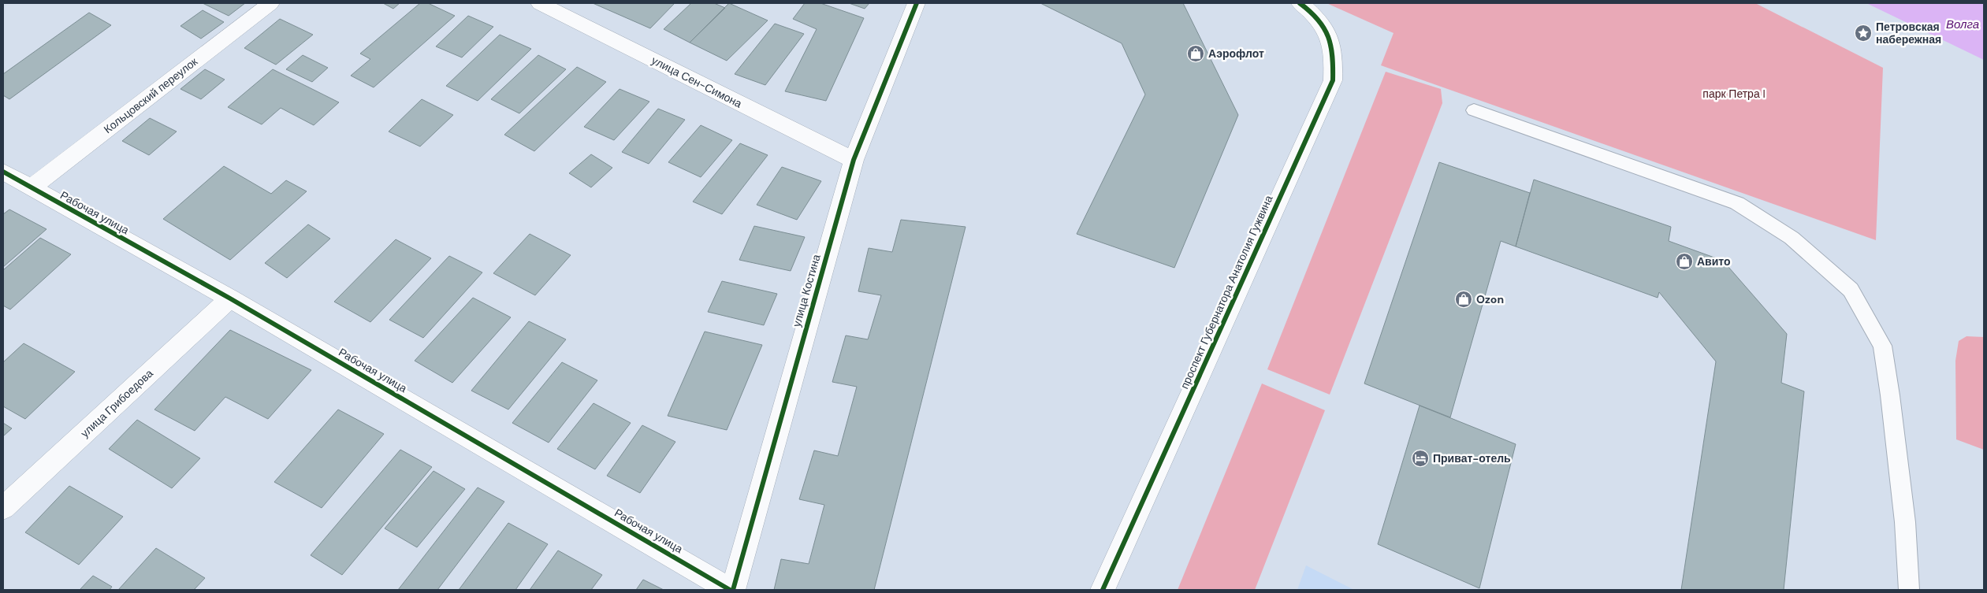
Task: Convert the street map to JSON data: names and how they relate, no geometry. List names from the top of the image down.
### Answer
{
  "streets": {
    "street": [
      "улица Сен-Симона",
      "Кольцовский переулок",
      "Рабочая улица",
      "улица Костина",
      "проспект Губернатора Анатолия Гужвина",
      "улица Грибоедова"
    ]
  },
  "crossings": [
    ["улица Сен-Симона", "улица Костина"],
    ["Кольцовский переулок", "Рабочая улица"],
    ["Рабочая улица", "улица Костина"],
    ["Рабочая улица", "улица Грибоедова"]
  ],
  "water": ["Волга"],
  "parks": ["парк Петра I"],
  "places": {
    "place": ["Петровская набережная"],
    "shop": ["Аэрофлот", "Авито", "Ozon"],
    "hotel": ["Приват-отель"]
  }
}
